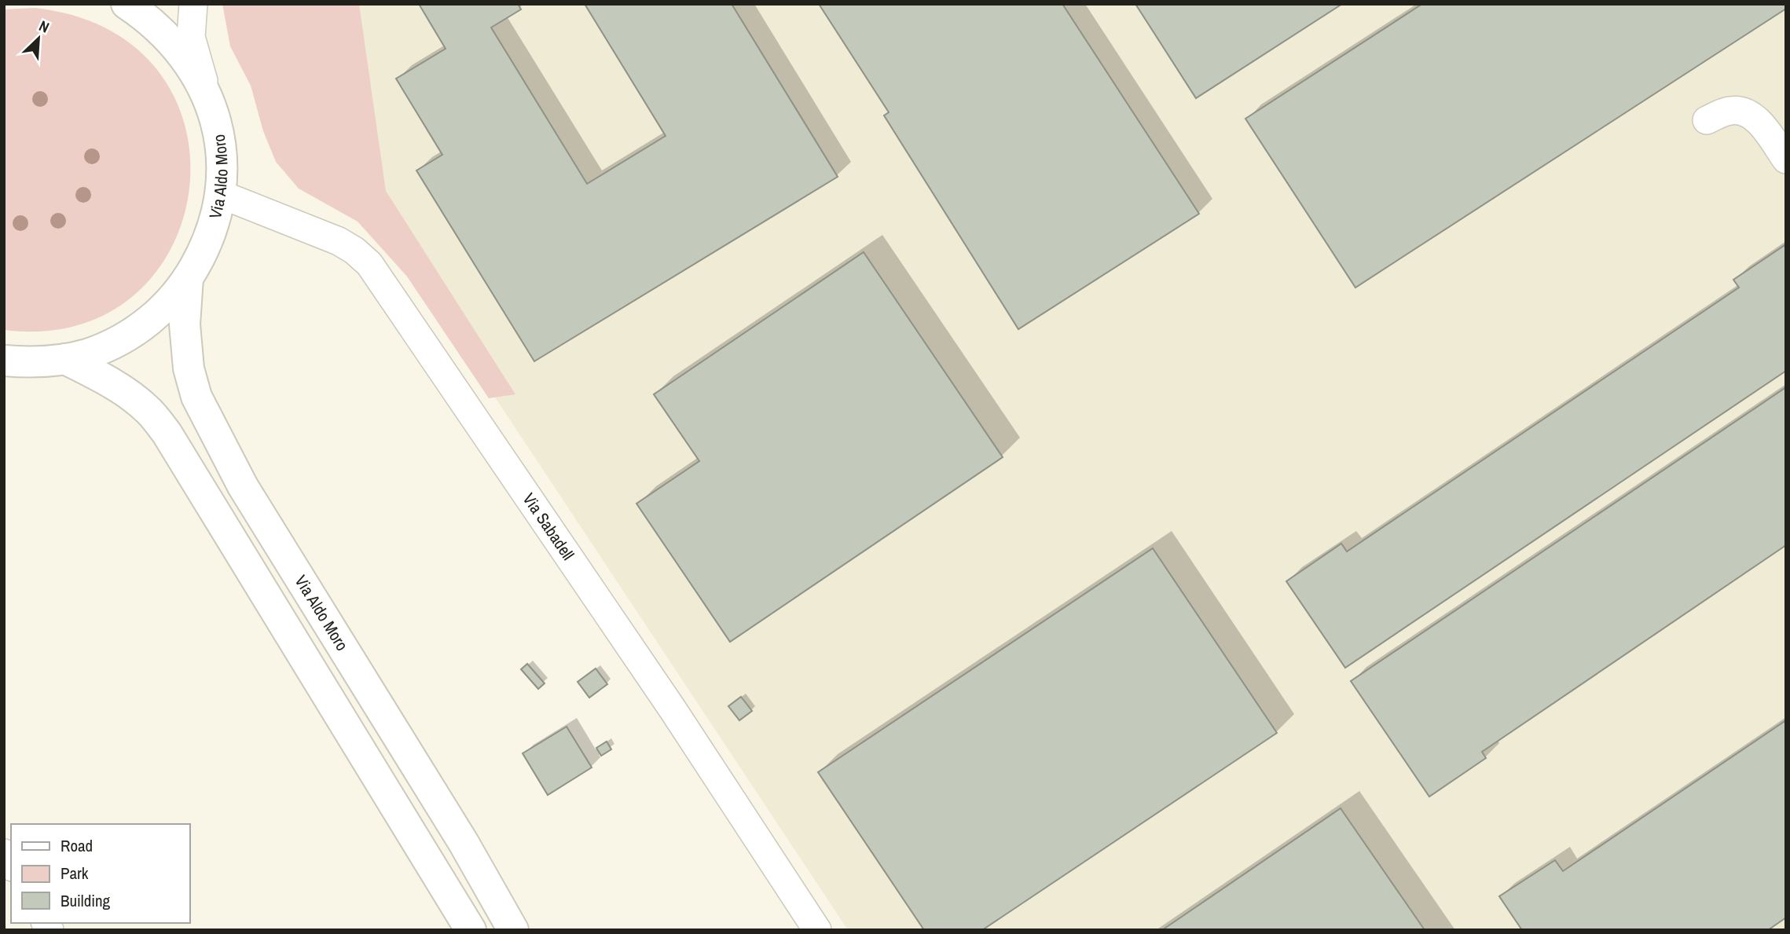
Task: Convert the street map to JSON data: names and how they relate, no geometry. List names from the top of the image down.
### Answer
{
  "streets": {
    "main road": ["Via Aldo Moro"],
    "street": ["Via Sabadell"]
  },
  "crossings": [
    ["Via Aldo Moro", "Via Sabadell"]
  ],
  "legend": ["Road", "Park", "Building"],
  "north": "top right"
}
